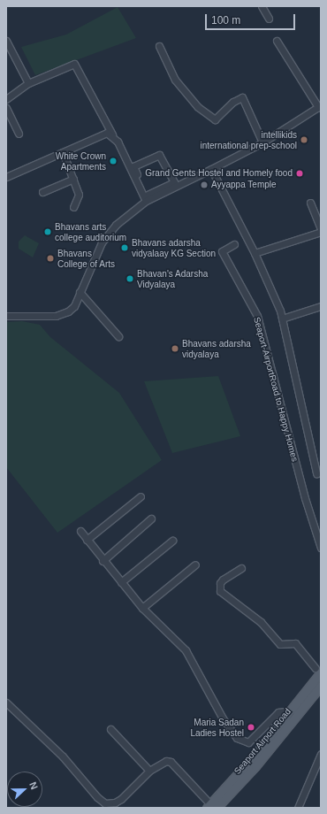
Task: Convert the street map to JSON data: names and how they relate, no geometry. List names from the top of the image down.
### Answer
{
  "streets": {
    "main road": ["Seaport Airport Road"],
    "street": ["Seaport-AirportRoad to Happy Homes"]
  },
  "places": [
    "intellikids international prep-school",
    "White Crown Apartments",
    "Grand Gents Hostel and Homely food",
    "Ayyappa Temple",
    "Bhavans arts college auditorium",
    "Bhavans adarsha vidyalaay KG Section",
    "Bhavans College of Arts",
    "Bhavan's Adarsha Vidyalaya",
    "Bhavans adarsha vidyalaya",
    "Maria Sadan Ladies Hostel"
  ],
  "scale_bar": "100 m",
  "north": "right"
}
